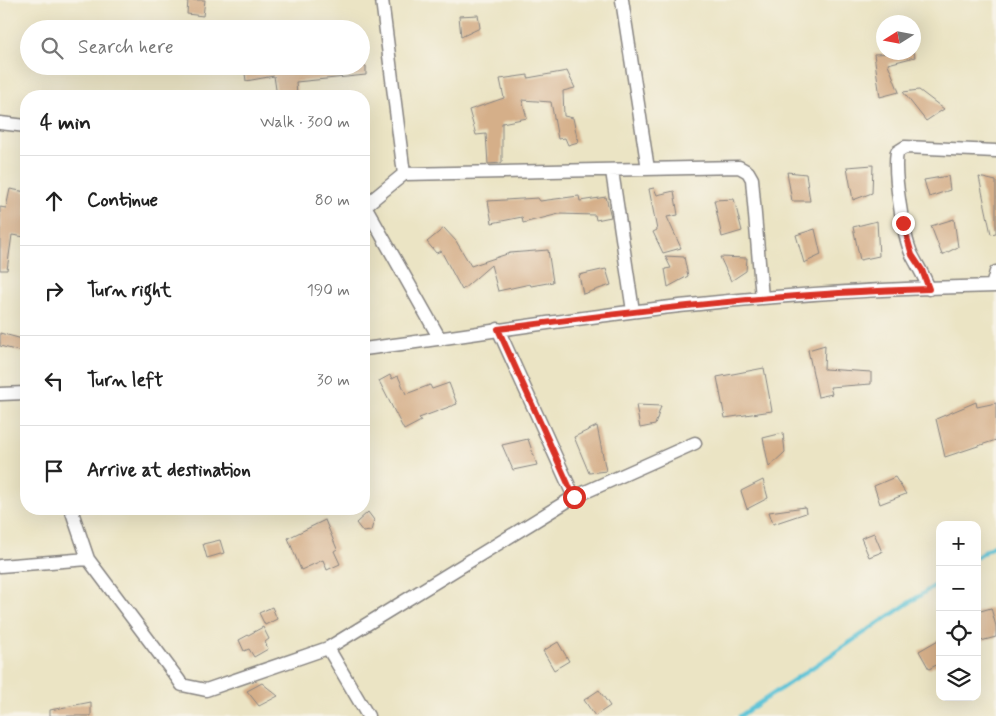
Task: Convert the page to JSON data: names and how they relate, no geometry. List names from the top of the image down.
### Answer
{
  "north": "left",
  "page": {
    "search": "Search here",
    "heading": ["4 min", "Walk · 300 m"],
    "list": [
      ["Continue", "80 m"],
      ["Turn right", "190 m"],
      ["Turn left", "30 m"],
      "Arrive at destination"
    ],
    "map_buttons": ["+", "−"]
  }
}
